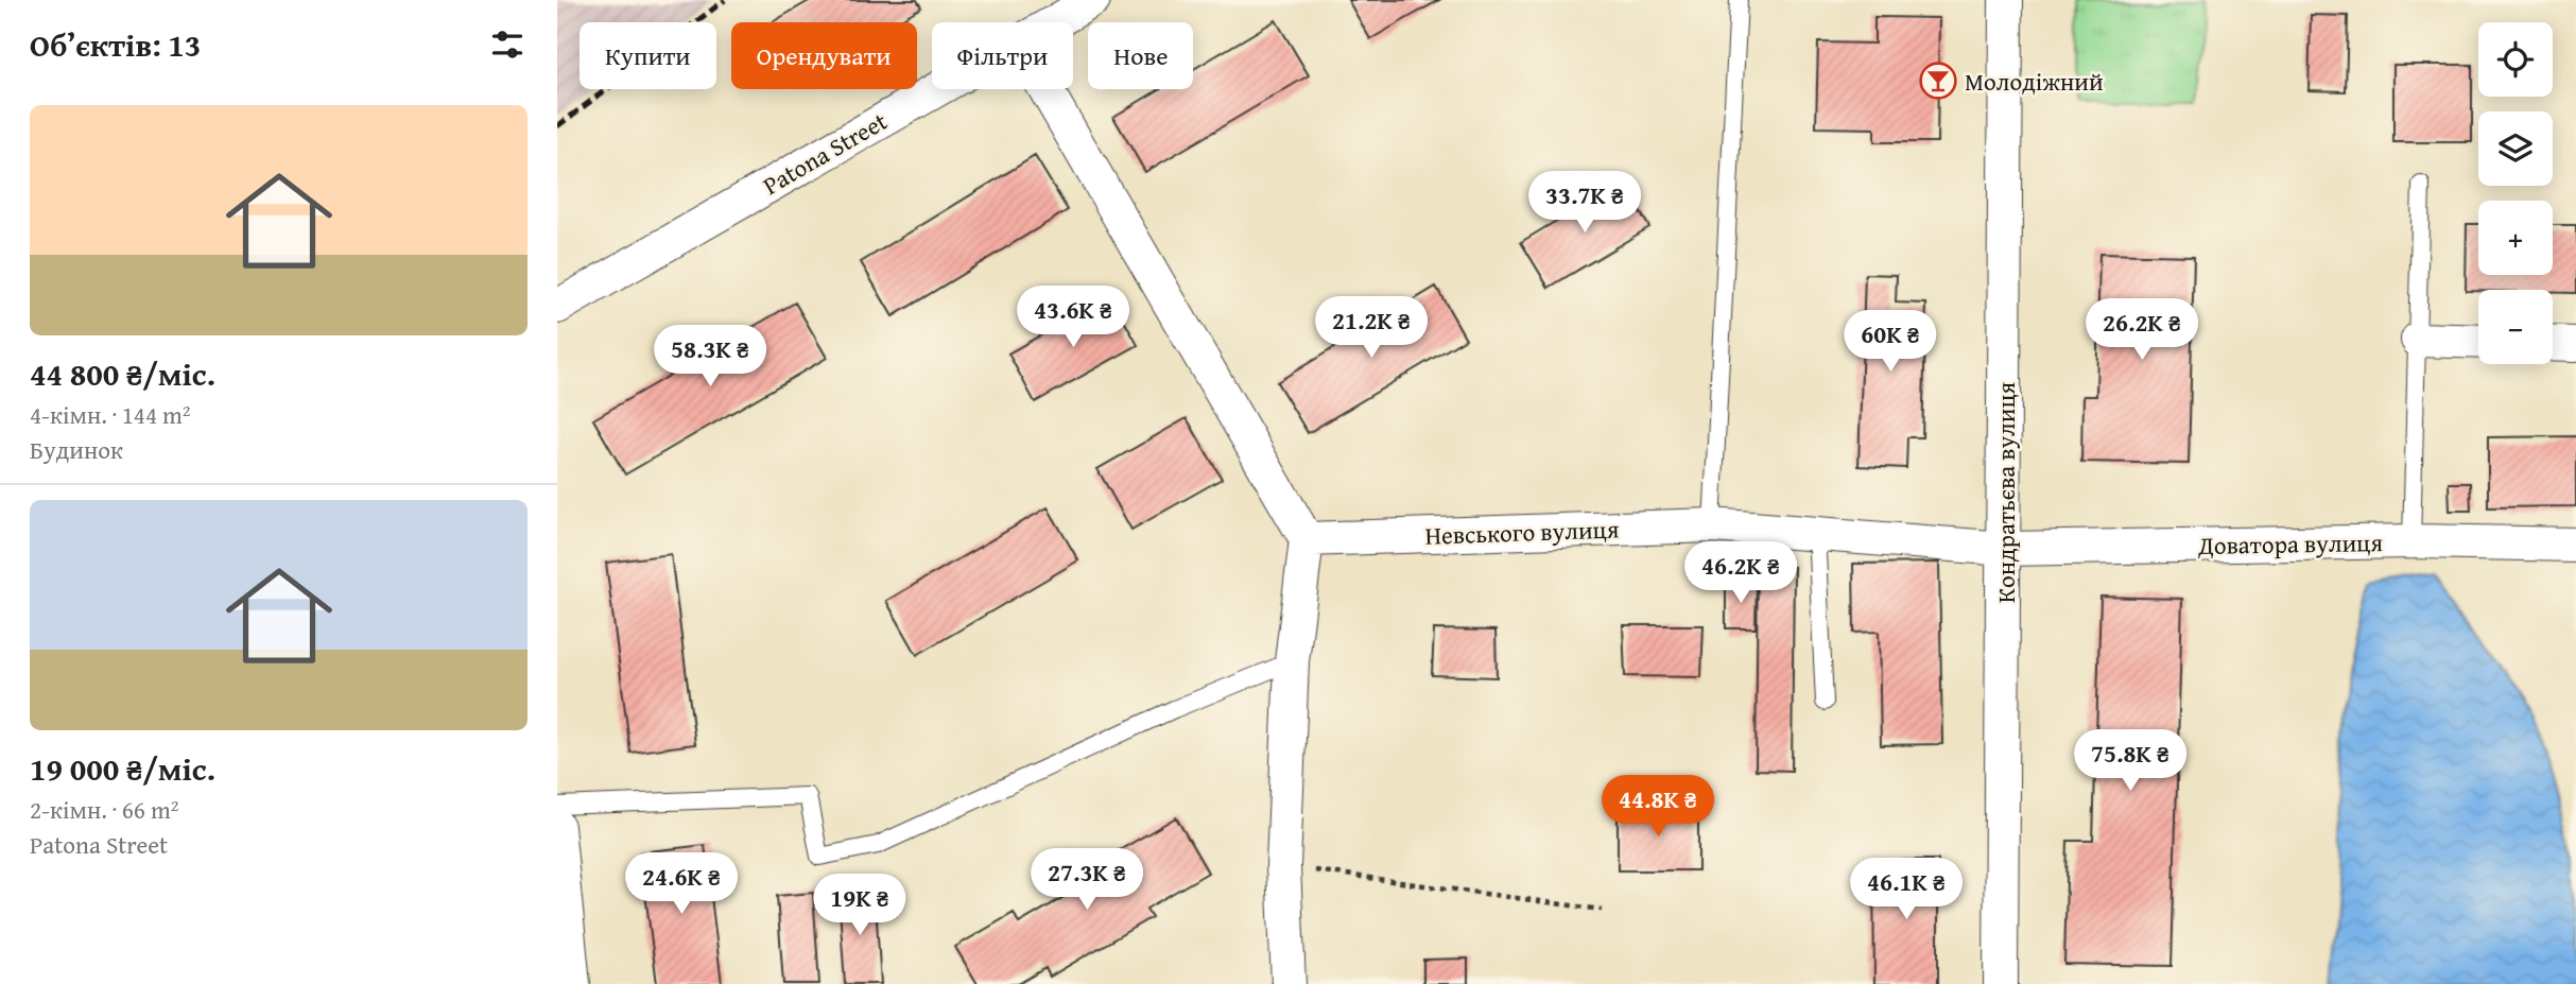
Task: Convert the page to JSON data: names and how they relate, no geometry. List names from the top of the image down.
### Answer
{
  "streets": {
    "street": [
      "Patona Street",
      "Кондратьєва вулиця",
      "Невського вулиця",
      "Доватора вулиця"
    ]
  },
  "crossings": [
    ["Кондратьєва вулиця", "Невського вулиця"],
    ["Кондратьєва вулиця", "Доватора вулиця"],
    ["Невського вулиця", "Доватора вулиця"]
  ],
  "places": {
    "bar": ["Молодіжний"]
  },
  "page": {
    "heading": "Об’єктів: 13",
    "map_buttons": ["+", "−"],
    "chip": [
      "Купити",
      "Орендувати",
      "Фільтри",
      "Нове"
    ],
    "list": [
      {
        "name": "44 800 ₴/міс.",
        "note": "4-кімн. · 144 m² · Будинок"
      },
      {
        "name": "19 000 ₴/міс.",
        "note": "2-кімн. · 66 m² · Patona Street"
      }
    ],
    "price": [
      "33.7K ₴",
      "43.6K ₴",
      "21.2K ₴",
      "26.2K ₴",
      "60K ₴",
      "58.3K ₴",
      "46.2K ₴",
      "75.8K ₴",
      "44.8K ₴",
      "27.3K ₴",
      "24.6K ₴",
      "46.1K ₴",
      "19K ₴"
    ]
  }
}
